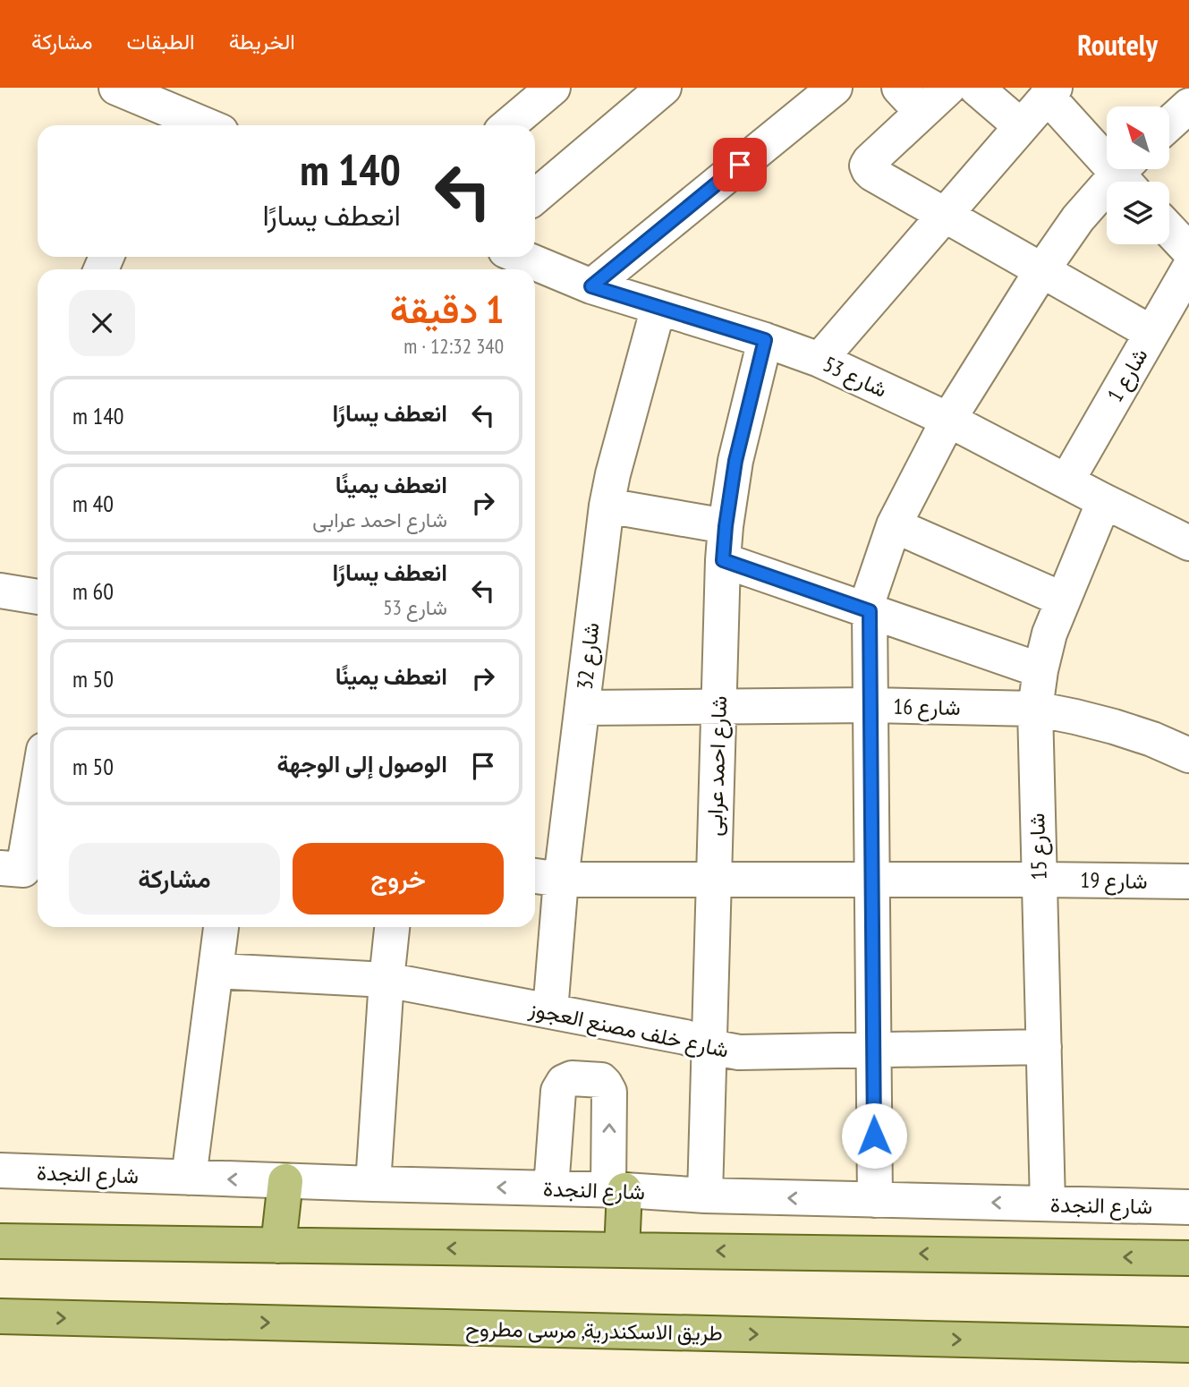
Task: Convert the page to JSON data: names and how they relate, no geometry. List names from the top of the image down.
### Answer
{
  "streets": {
    "main road": ["طريق الاسكندرية, مرسى مطروح"],
    "street": [
      "شارع 1",
      "شارع 53",
      "شارع 32",
      "شارع 16",
      "شارع احمد عرابى",
      "شارع 15",
      "شارع 19",
      "شارع خلف مصنع العجوز",
      "شارع النجدة"
    ]
  },
  "crossings": [
    ["شارع 1", "شارع 53"],
    ["شارع 53", "شارع 32"],
    ["شارع 53", "شارع احمد عرابى"],
    ["شارع 53", "شارع 15"],
    ["شارع 32", "شارع 16"],
    ["شارع 32", "شارع 19"],
    ["شارع 32", "شارع خلف مصنع العجوز"],
    ["شارع 16", "شارع احمد عرابى"],
    ["شارع 16", "شارع 15"],
    ["شارع احمد عرابى", "شارع 19"],
    ["شارع احمد عرابى", "شارع خلف مصنع العجوز"],
    ["شارع احمد عرابى", "شارع النجدة"],
    ["شارع 15", "شارع 19"],
    ["شارع 15", "شارع خلف مصنع العجوز"],
    ["شارع 15", "شارع النجدة"]
  ],
  "one_way": ["شارع النجدة"],
  "north": "top left",
  "page": {
    "header": "Routely",
    "nav": ["الخريطة", "الطبقات", "مشاركة"],
    "turn": ["140 m", "انعطف يسارًا"],
    "heading": ["1 دقيقة", "340 m · 12:32"],
    "list": [
      {
        "name": "انعطف يسارًا",
        "value": "140 m"
      },
      {
        "name": "انعطف يمينًا",
        "note": "شارع احمد عرابى",
        "value": "40 m"
      },
      {
        "name": "انعطف يسارًا",
        "note": "شارع 53",
        "value": "60 m"
      },
      {
        "name": "انعطف يمينًا",
        "value": "50 m"
      },
      {
        "name": "الوصول إلى الوجهة",
        "value": "50 m"
      }
    ],
    "buttons": ["خروج", "مشاركة"]
  }
}
